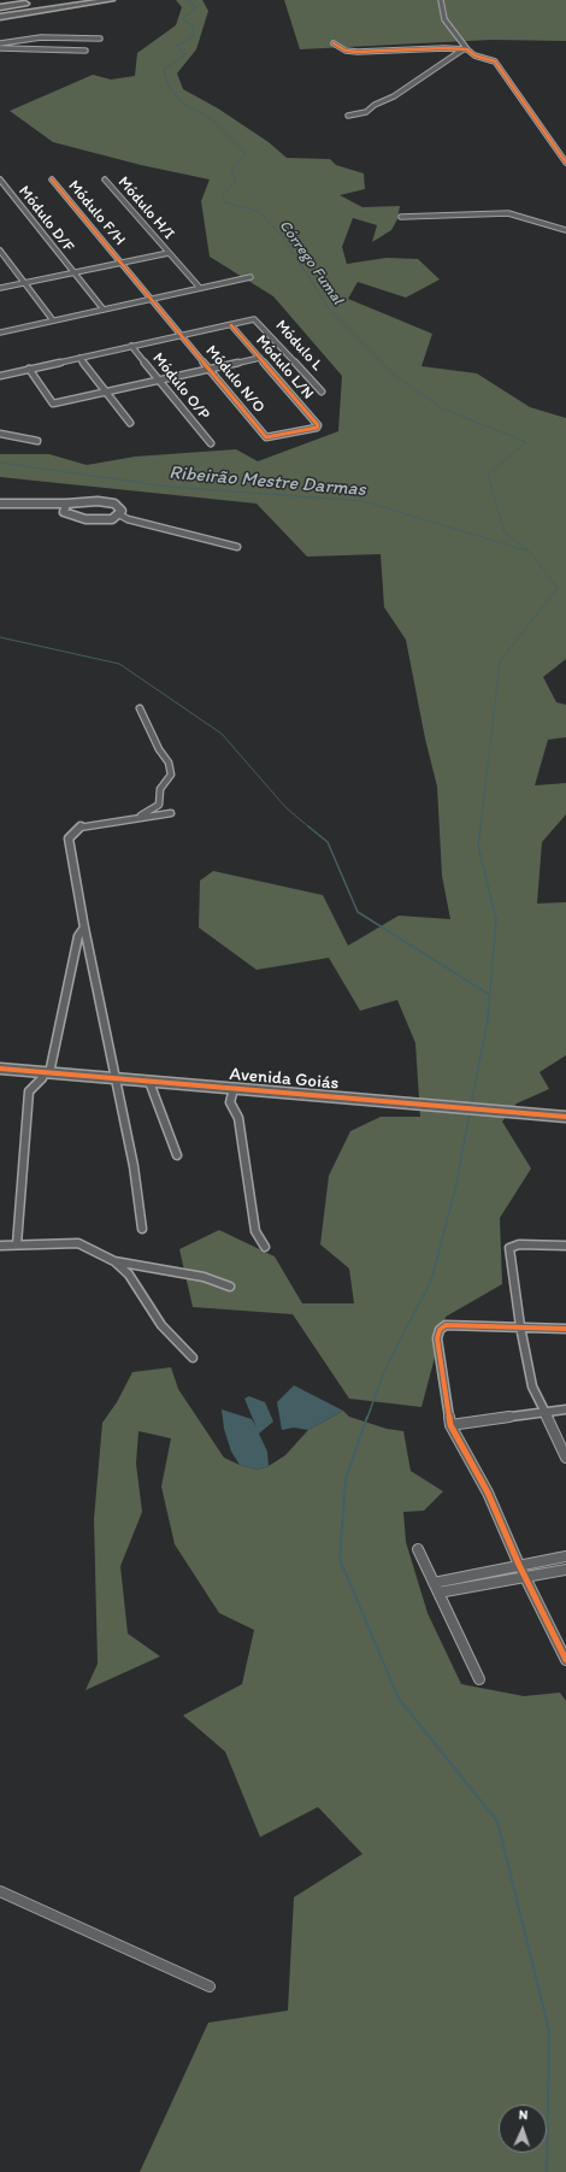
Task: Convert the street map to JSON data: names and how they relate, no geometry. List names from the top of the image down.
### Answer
{
  "streets": {
    "street": [
      "Módulo H/I",
      "Módulo F/H",
      "Módulo D/F",
      "Módulo L",
      "Módulo L/N",
      "Módulo N/O",
      "Módulo O/P",
      "Avenida Goiás"
    ]
  },
  "crossings": [
    ["Módulo F/H", "Módulo N/O"],
    ["Módulo L", "Módulo L/N"],
    ["Módulo L/N", "Módulo N/O"]
  ],
  "water": ["Córrego Fumal", "Ribeirão Mestre Darmas"],
  "north": "top"
}
